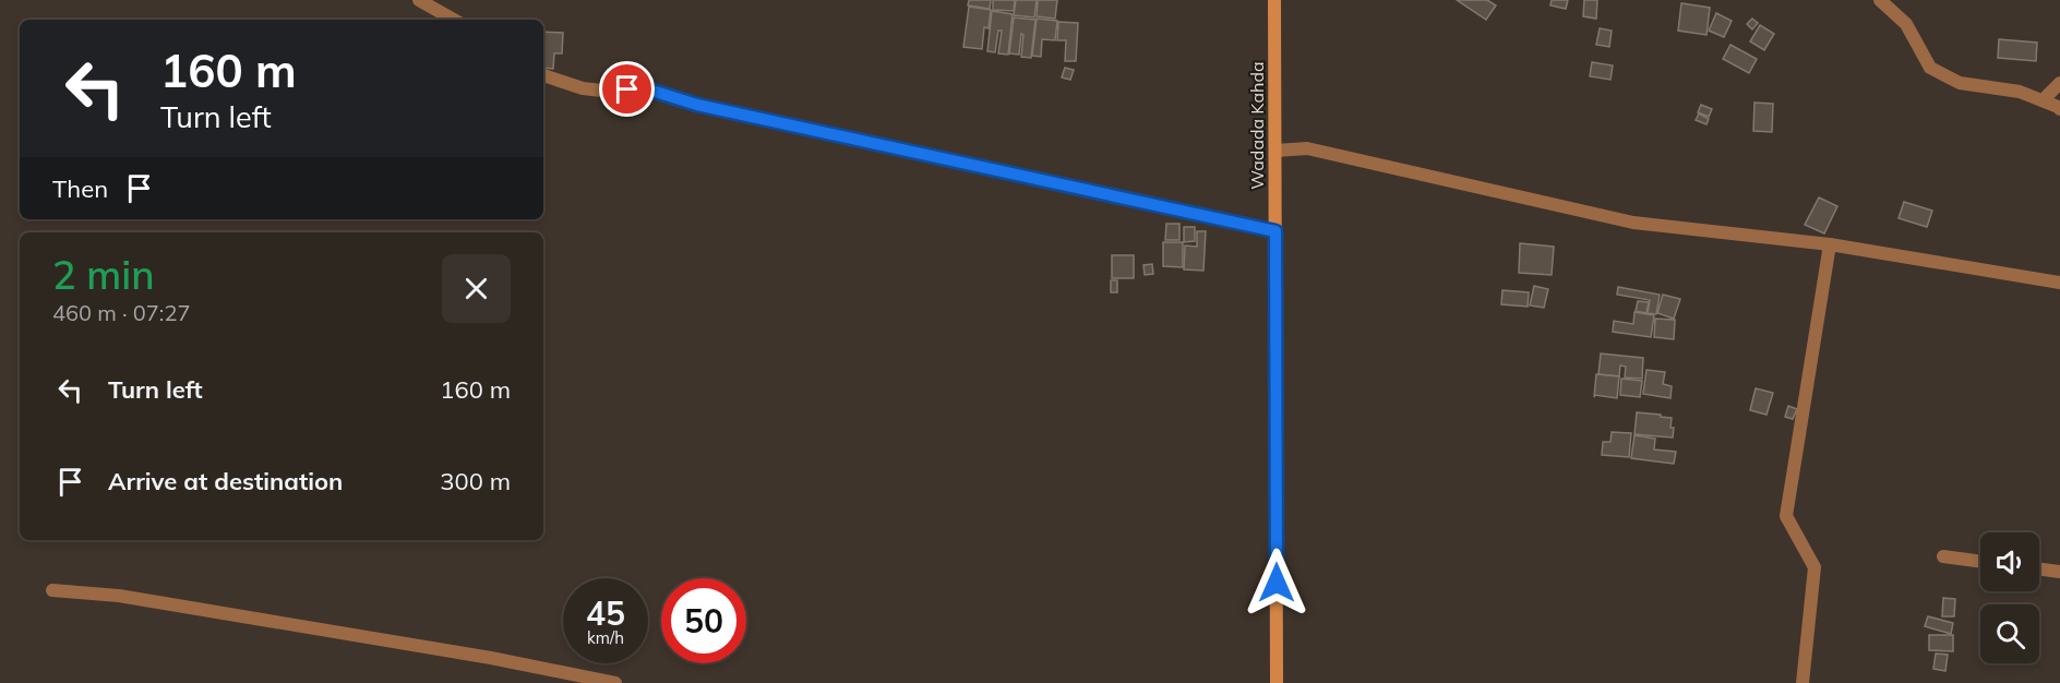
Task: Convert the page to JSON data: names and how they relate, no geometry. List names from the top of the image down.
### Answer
{
  "streets": {
    "main road": ["Wadada Kahda"]
  },
  "page": {
    "turn": ["160 m", "Turn left"],
    "then": "Then",
    "heading": ["2 min", "460 m · 07:27"],
    "list": [
      {
        "name": "Turn left",
        "value": "160 m"
      },
      {
        "name": "Arrive at destination",
        "value": "300 m"
      }
    ],
    "speed": "45 km/h",
    "limit": "50"
  }
}
